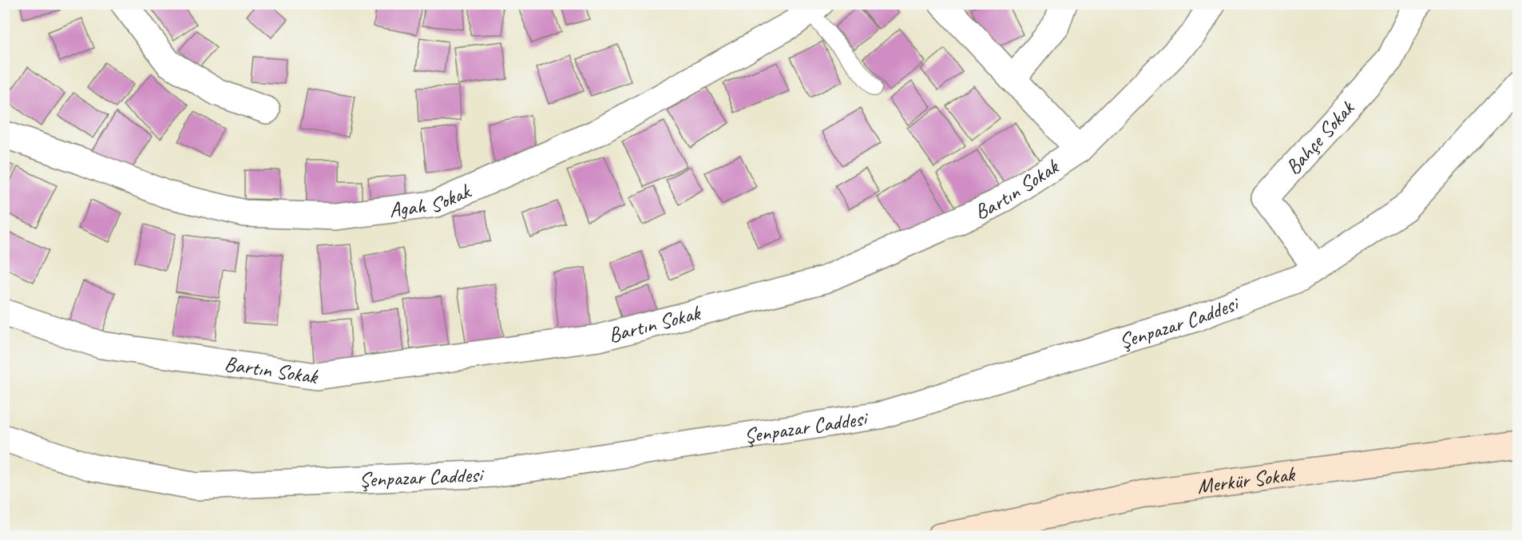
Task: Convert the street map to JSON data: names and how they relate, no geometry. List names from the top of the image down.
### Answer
{
  "streets": {
    "street": [
      "Bahçe Sokak",
      "Bartın Sokak",
      "Agah Sokak",
      "Şenpazar Caddesi",
      "Merkür Sokak"
    ]
  },
  "crossings": [
    ["Bahçe Sokak", "Şenpazar Caddesi"]
  ]
}
